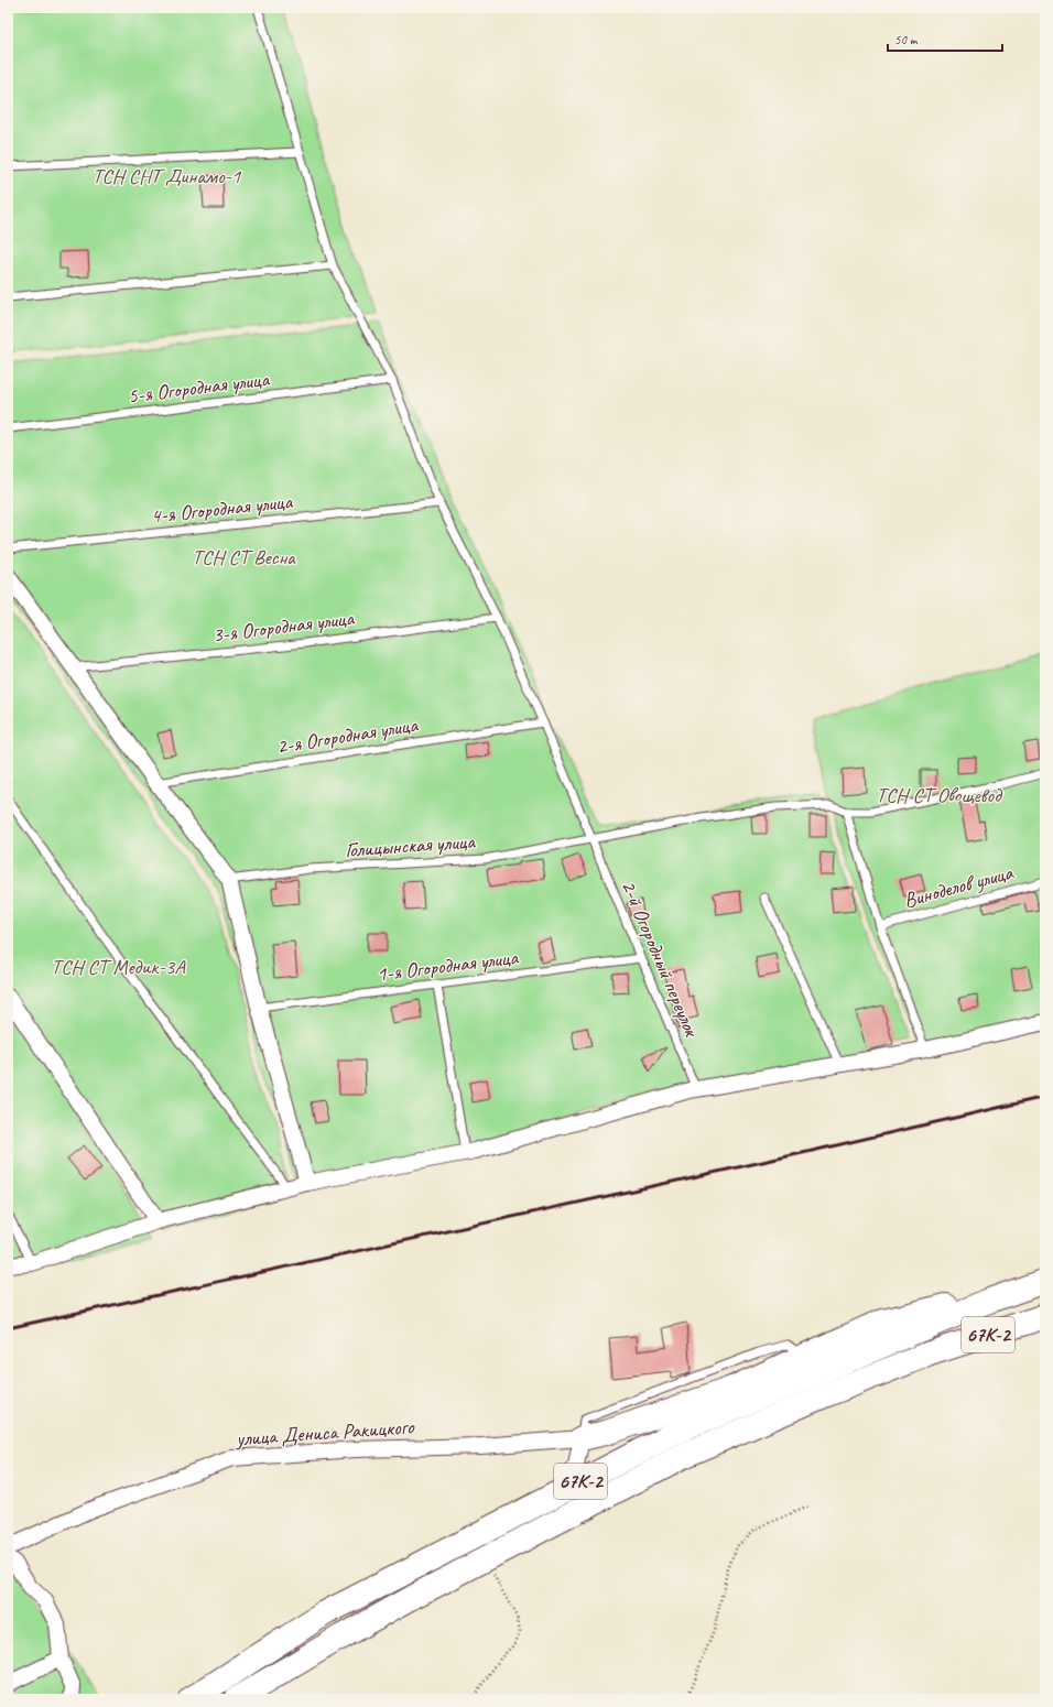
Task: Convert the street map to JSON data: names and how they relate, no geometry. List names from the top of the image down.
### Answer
{
  "streets": {
    "main road": ["67К-2"],
    "street": ["улица Дениса Ракицкого"],
    "lane": [
      "5-я Огородная улица",
      "4-я Огородная улица",
      "3-я Огородная улица",
      "2-я Огородная улица",
      "Голицынская улица",
      "Виноделов улица",
      "2-й Огородный переулок",
      "1-я Огородная улица"
    ]
  },
  "crossings": [
    ["5-я Огородная улица", "2-й Огородный переулок"],
    ["4-я Огородная улица", "2-й Огородный переулок"],
    ["3-я Огородная улица", "2-й Огородный переулок"],
    ["2-я Огородная улица", "2-й Огородный переулок"],
    ["Голицынская улица", "2-й Огородный переулок"],
    ["2-й Огородный переулок", "1-я Огородная улица"]
  ],
  "parks": [
    "ТСН СНТ Динамо-1",
    "ТСН СТ Весна",
    "ТСН СТ Овощевод",
    "ТСН СТ Медик-3А"
  ],
  "scale_bar": "50 m"
}
